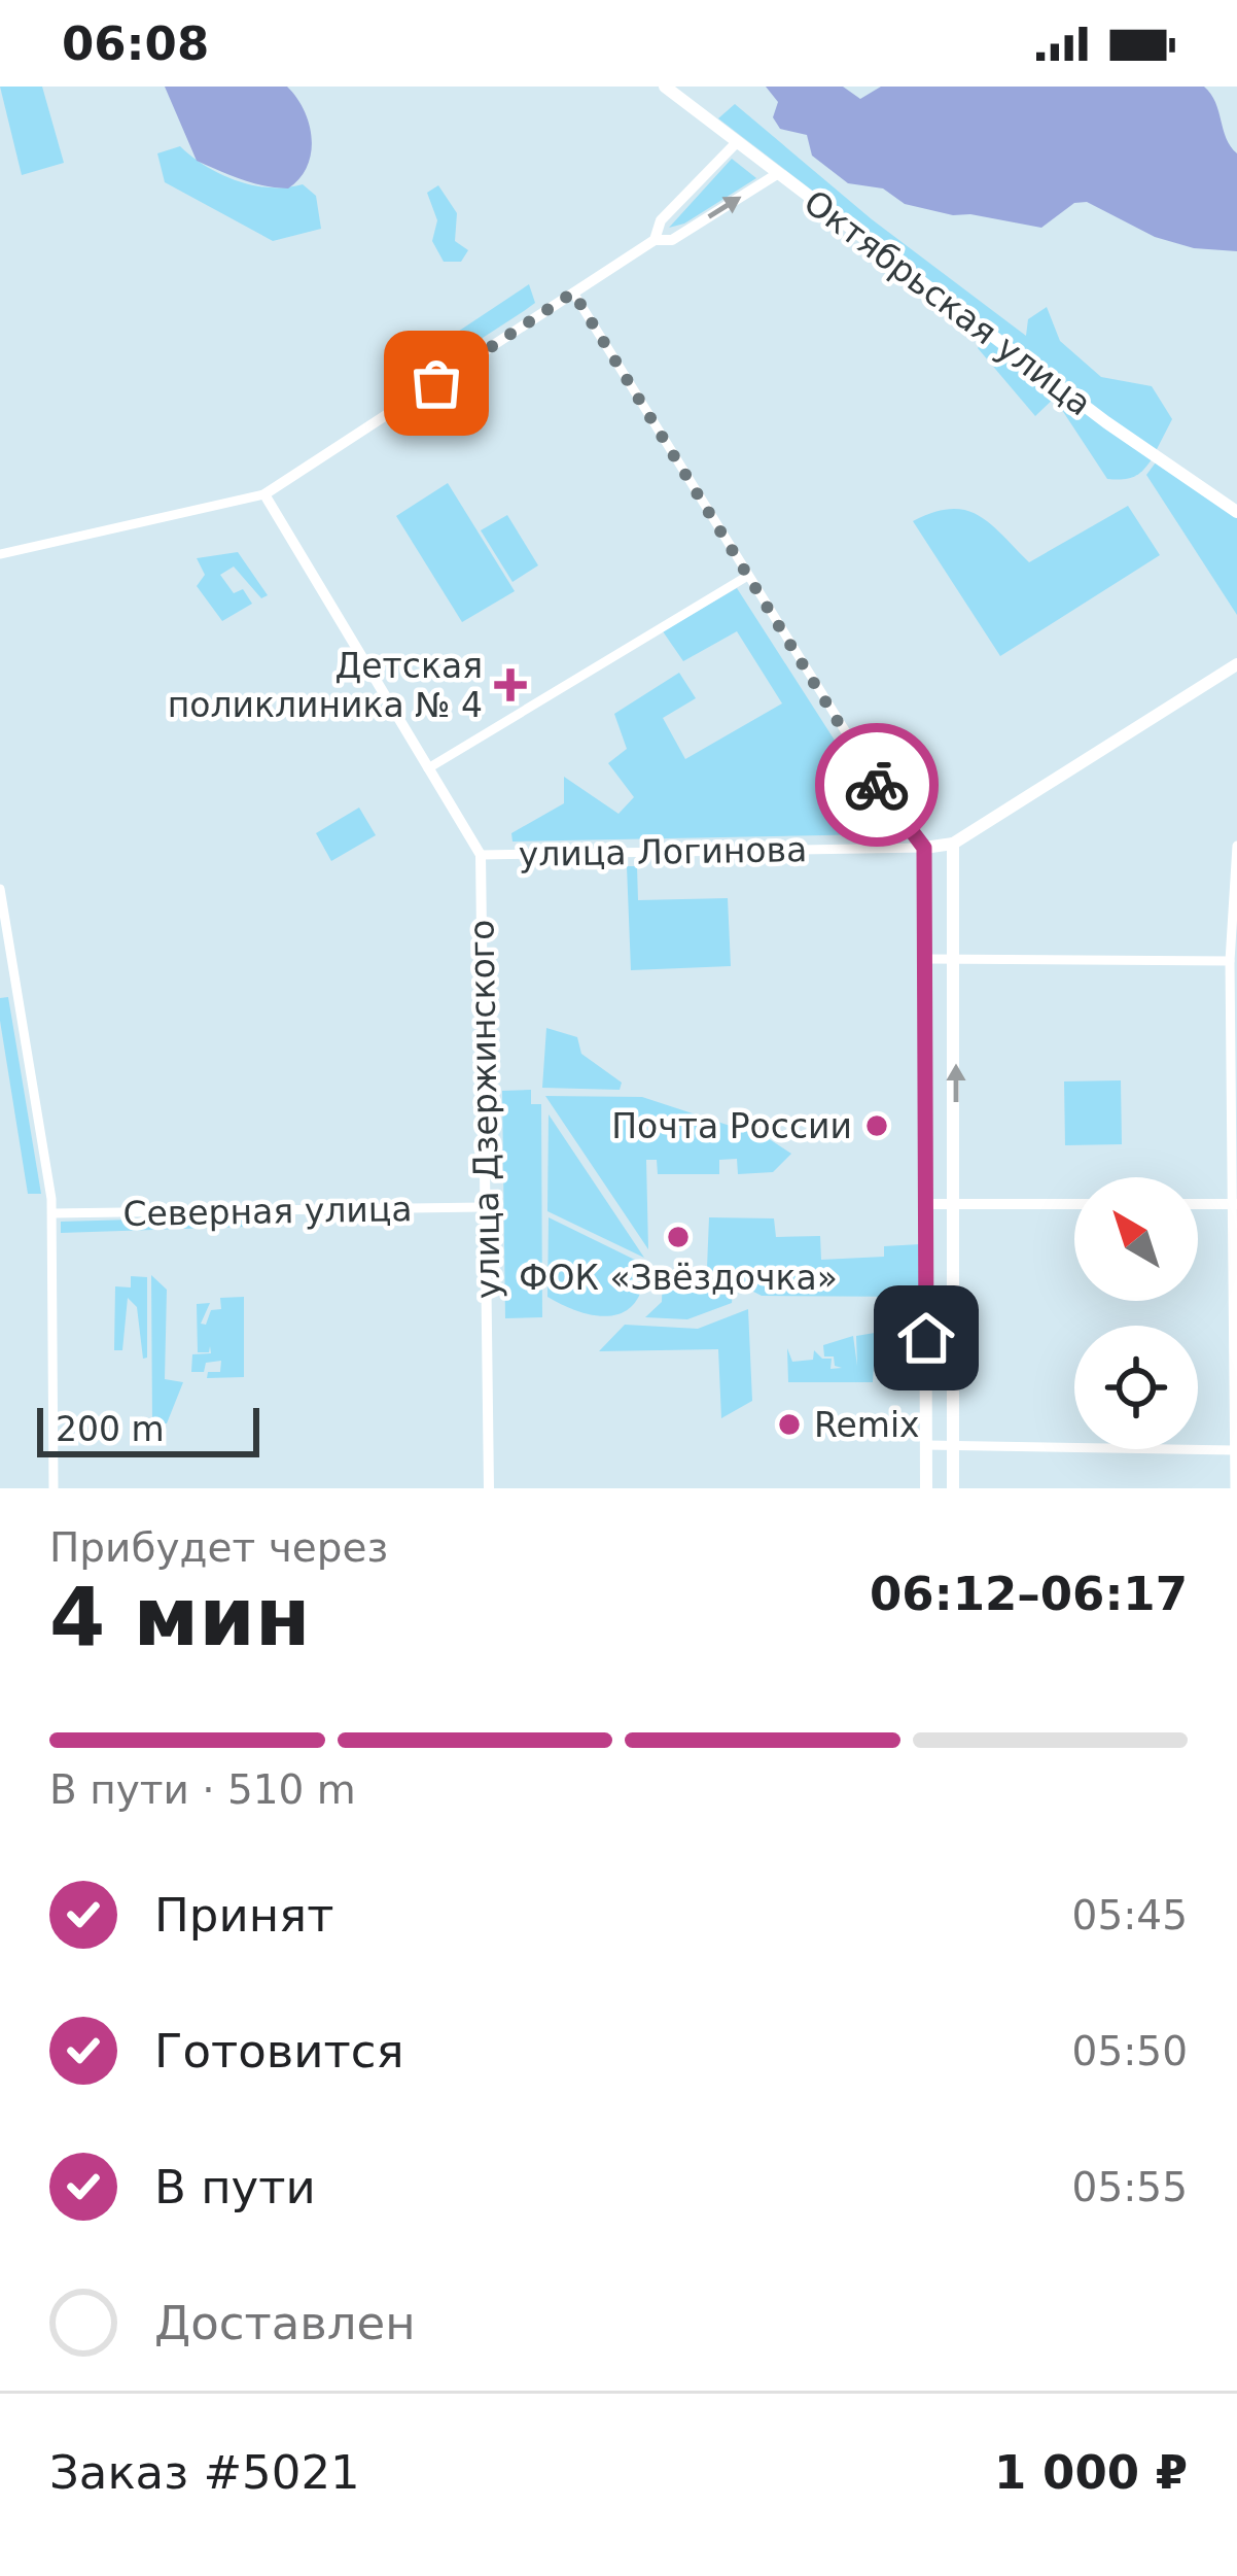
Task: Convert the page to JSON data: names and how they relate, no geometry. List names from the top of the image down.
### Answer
{
  "streets": {
    "main road": ["Октябрьская улица", "улица Логинова"],
    "street": ["улица Дзержинского", "Северная улица"]
  },
  "crossings": [
    ["улица Логинова", "улица Дзержинского"],
    ["улица Дзержинского", "Северная улица"]
  ],
  "places": {
    "health": ["Детская поликлиника № 4"],
    "other": ["Почта России", "ФОК «Звёздочка»", "Remix"]
  },
  "scale_bar": "200 m",
  "north": "top left",
  "page": {
    "status": "06:08",
    "scale": "200 m",
    "heading": ["4 мин", "Прибудет через", "06:12–06:17"],
    "panel": ["Заказ #5021", "1 000 ₽"],
    "bar": "В пути · 510 m",
    "list": [
      ["Принят", "05:45"],
      ["Готовится", "05:50"],
      ["В пути", "05:55"],
      "Доставлен"
    ]
  }
}
